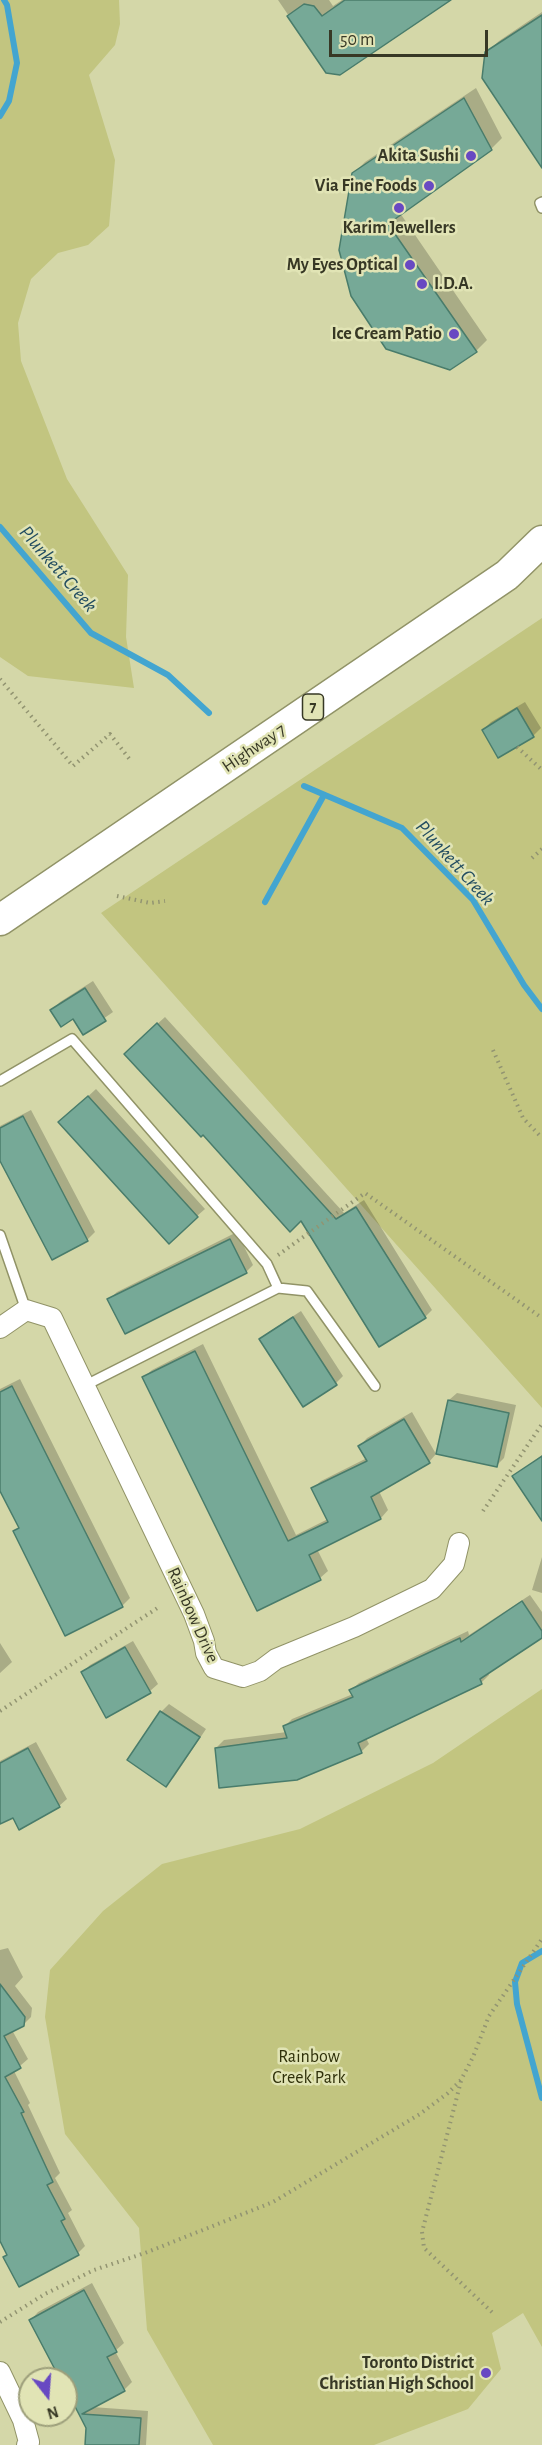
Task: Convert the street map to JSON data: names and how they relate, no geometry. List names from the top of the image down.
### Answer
{
  "streets": {
    "main road": ["7", "Highway 7"],
    "street": ["Rainbow Drive"]
  },
  "water": ["Plunkett Creek"],
  "parks": ["Rainbow Creek Park"],
  "places": [
    "Akita Sushi",
    "Via Fine Foods",
    "Karim Jewellers",
    "My Eyes Optical",
    "I.D.A.",
    "Ice Cream Patio",
    "Toronto District Christian High School"
  ],
  "scale_bar": "50 m",
  "north": "bottom"
}
